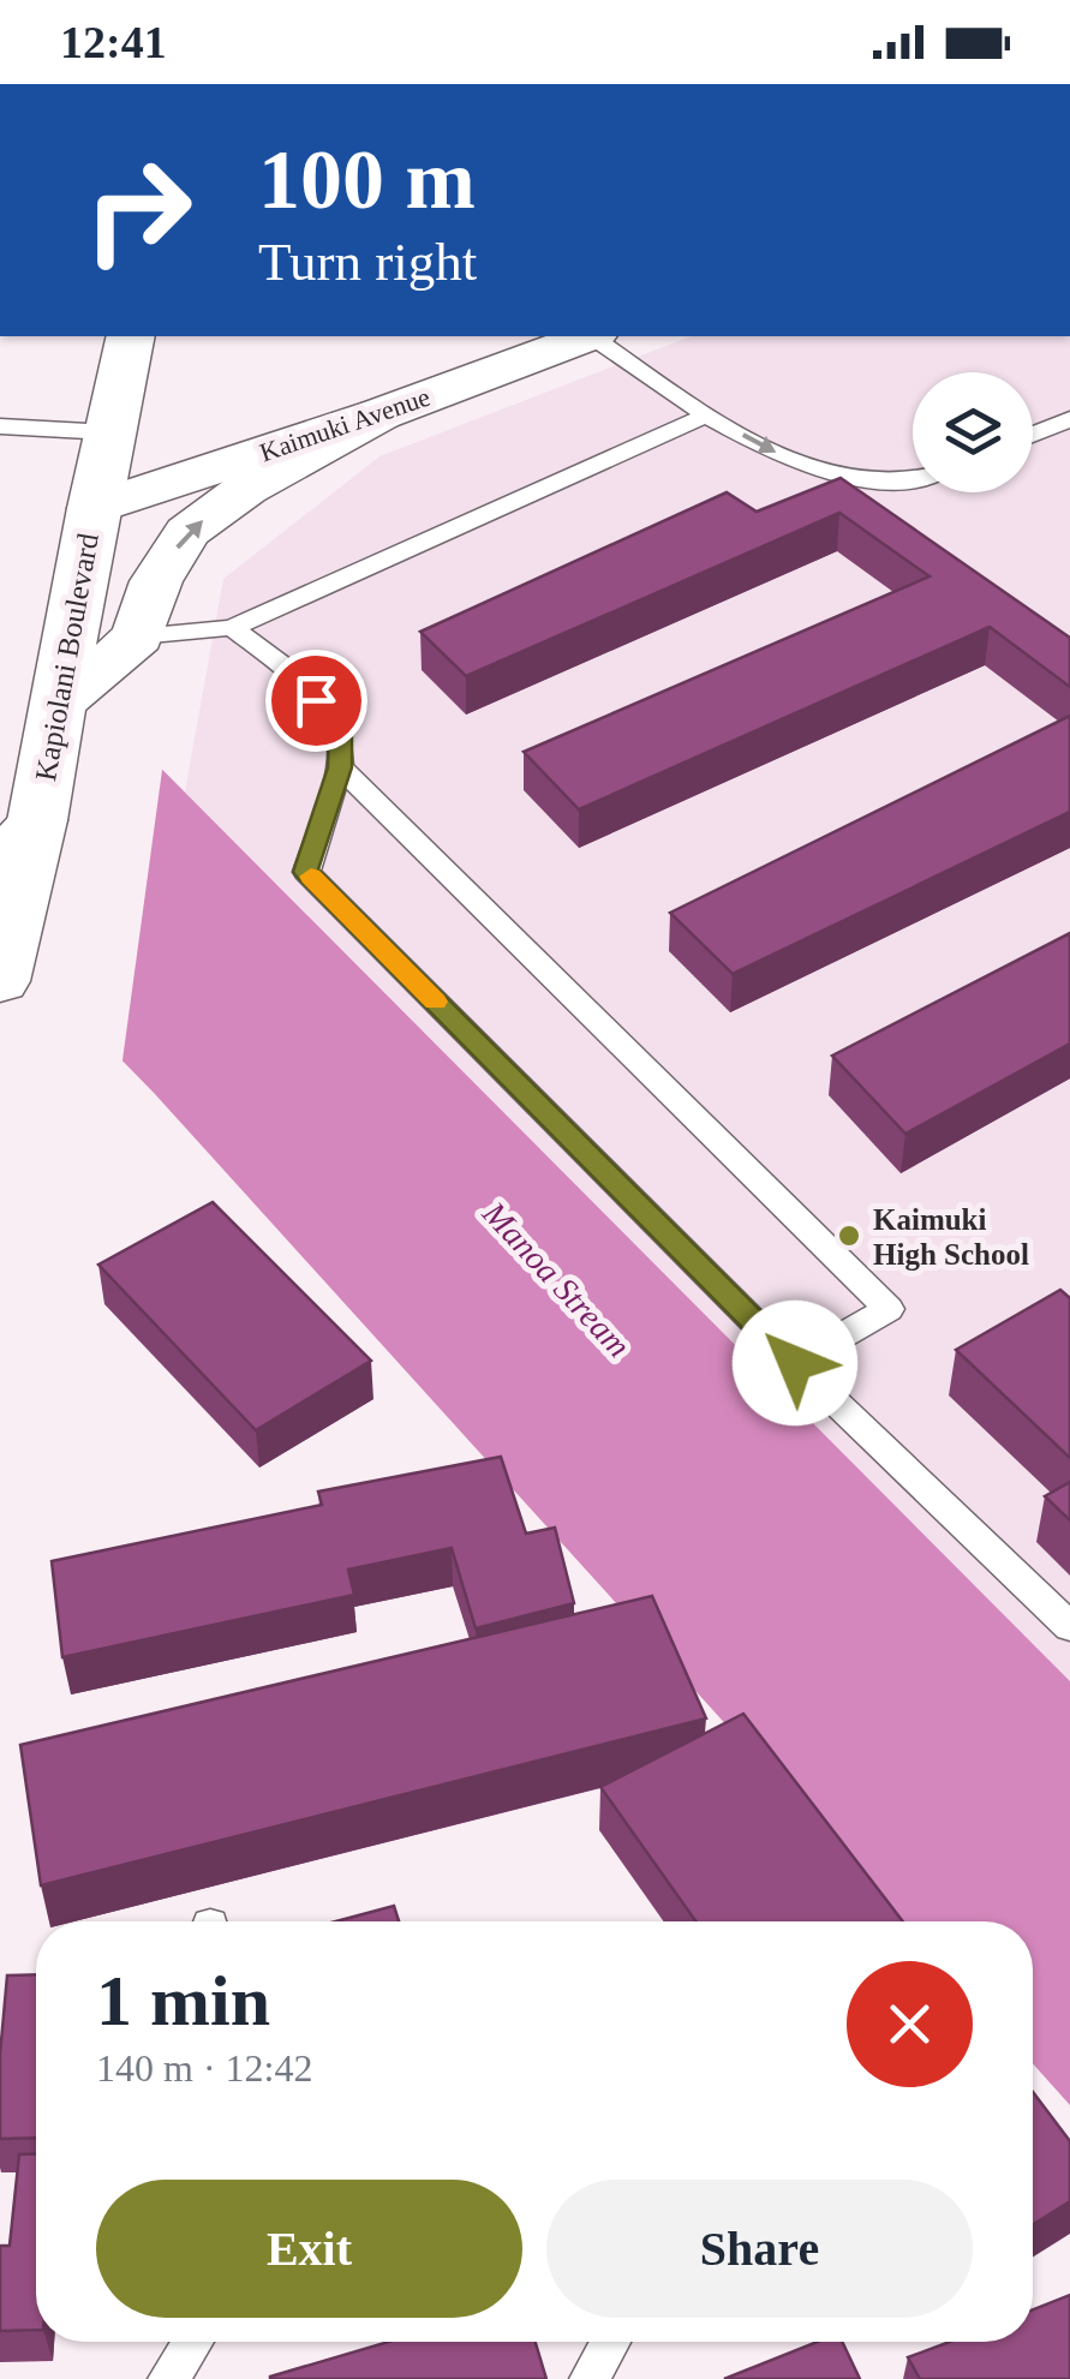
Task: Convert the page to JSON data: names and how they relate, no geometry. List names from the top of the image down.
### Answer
{
  "streets": {
    "main road": ["Kaimuki Avenue", "Kapiolani Boulevard"]
  },
  "crossings": [
    ["Kaimuki Avenue", "Kapiolani Boulevard"]
  ],
  "water": ["Manoa Stream"],
  "places": ["Kaimuki High School"],
  "page": {
    "status": "12:41",
    "turn": ["100 m", "Turn right"],
    "heading": ["1 min", "140 m · 12:42"],
    "buttons": ["Exit", "Share"]
  }
}
